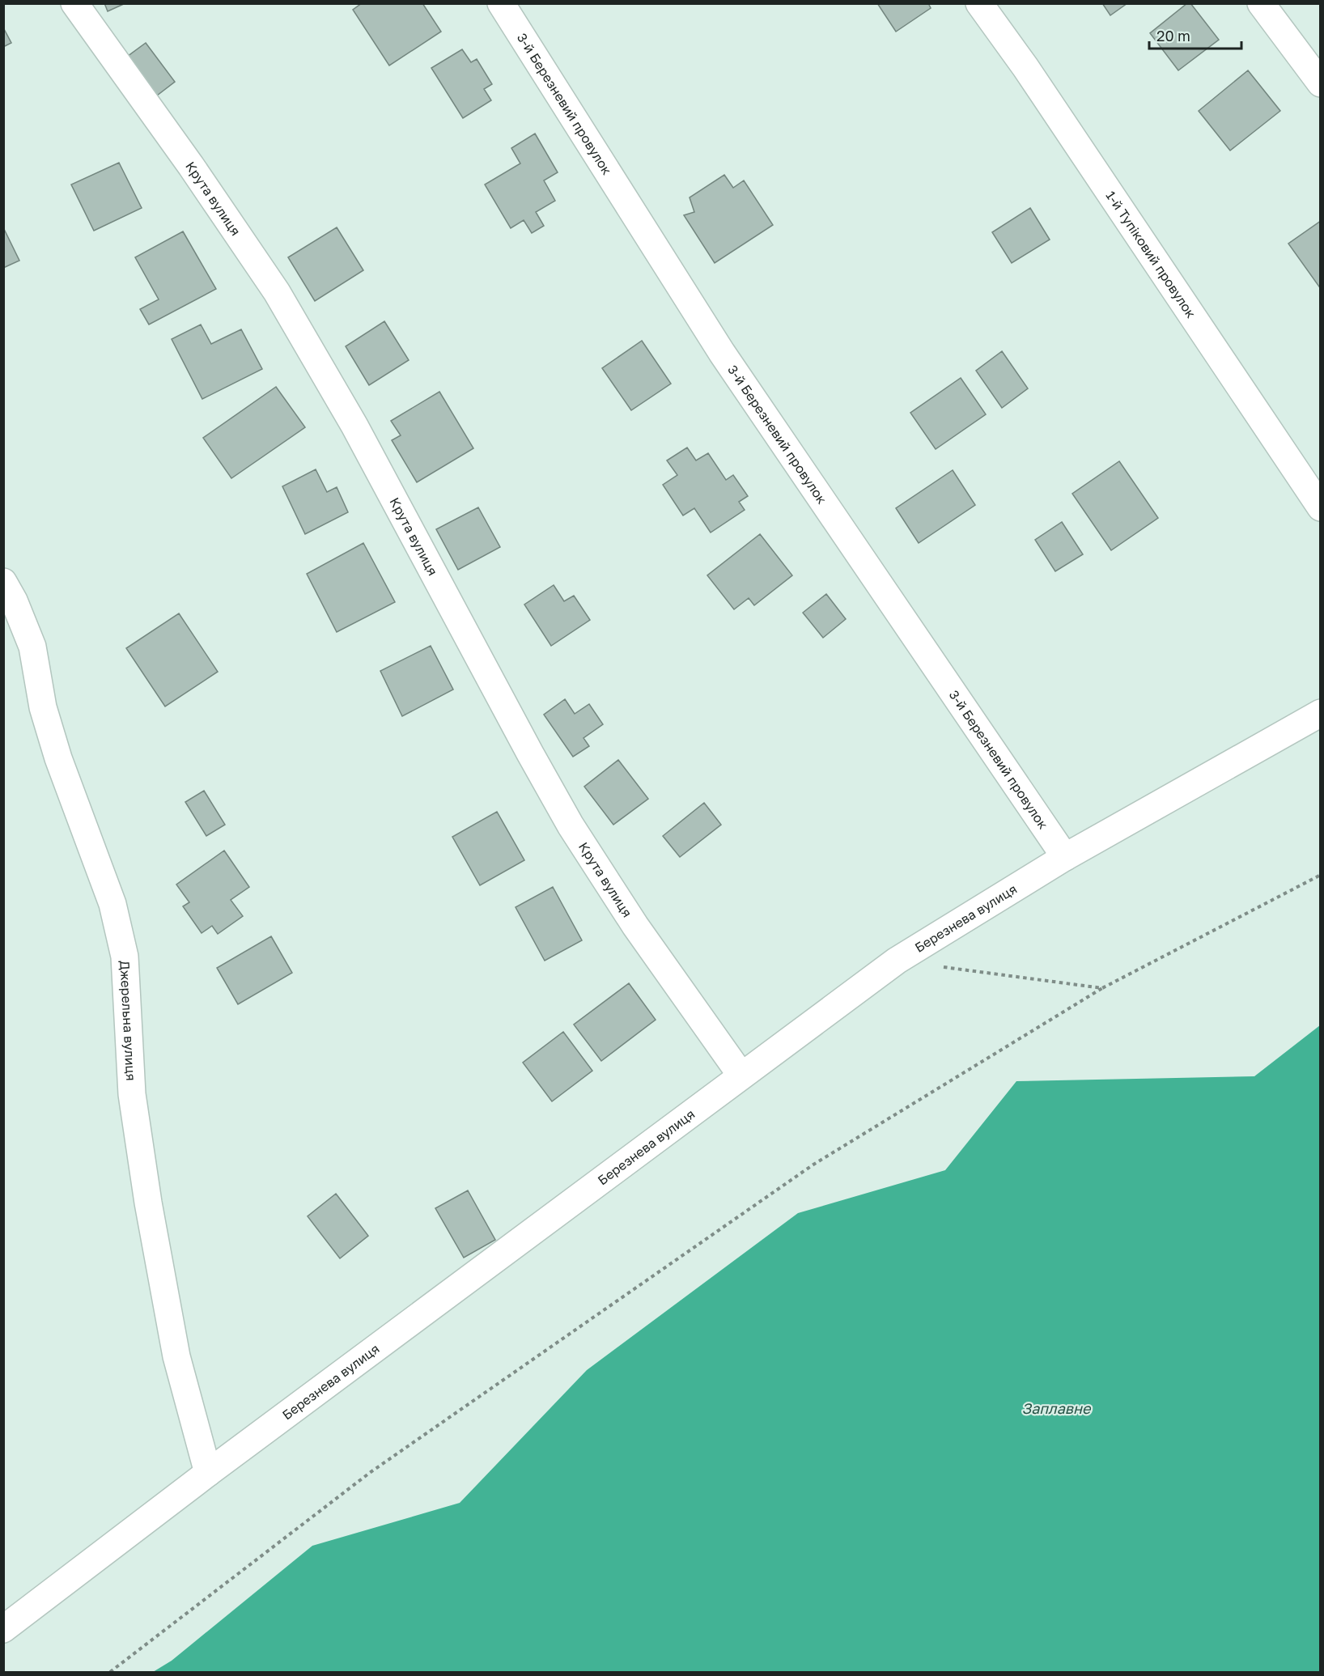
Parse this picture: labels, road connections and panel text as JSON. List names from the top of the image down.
{
  "streets": {
    "street": [
      "3-й Березневий провулок",
      "Крута вулиця",
      "1-й Тупіковий провулок",
      "Березнева вулиця",
      "Джерельна вулиця"
    ]
  },
  "crossings": [
    ["3-й Березневий провулок", "Березнева вулиця"],
    ["Крута вулиця", "Березнева вулиця"],
    ["Березнева вулиця", "Джерельна вулиця"]
  ],
  "water": ["Заплавне"],
  "scale_bar": "20 m"
}
